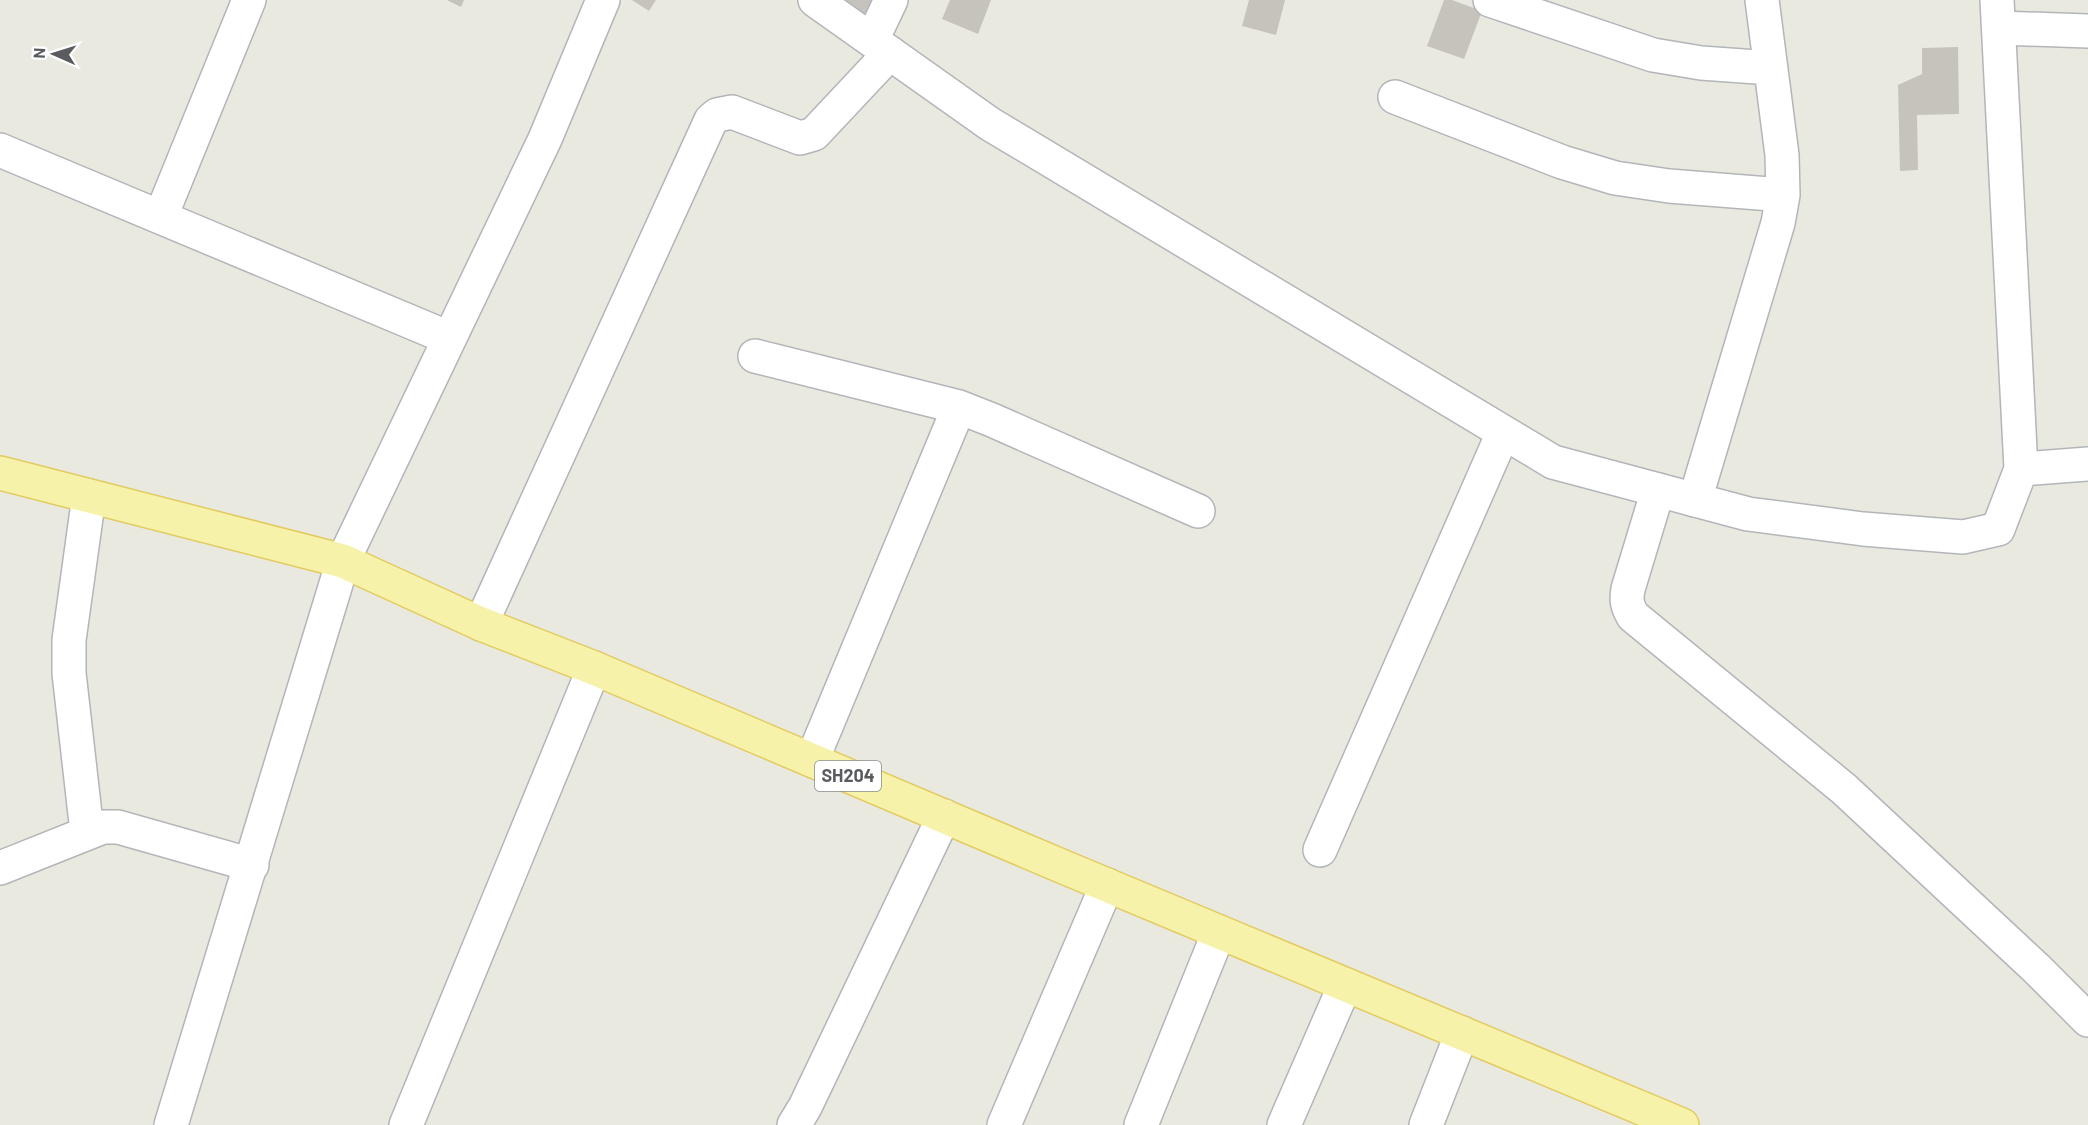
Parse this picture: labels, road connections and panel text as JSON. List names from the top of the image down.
{
  "streets": {
    "main road": ["SH204"]
  },
  "north": "left"
}
